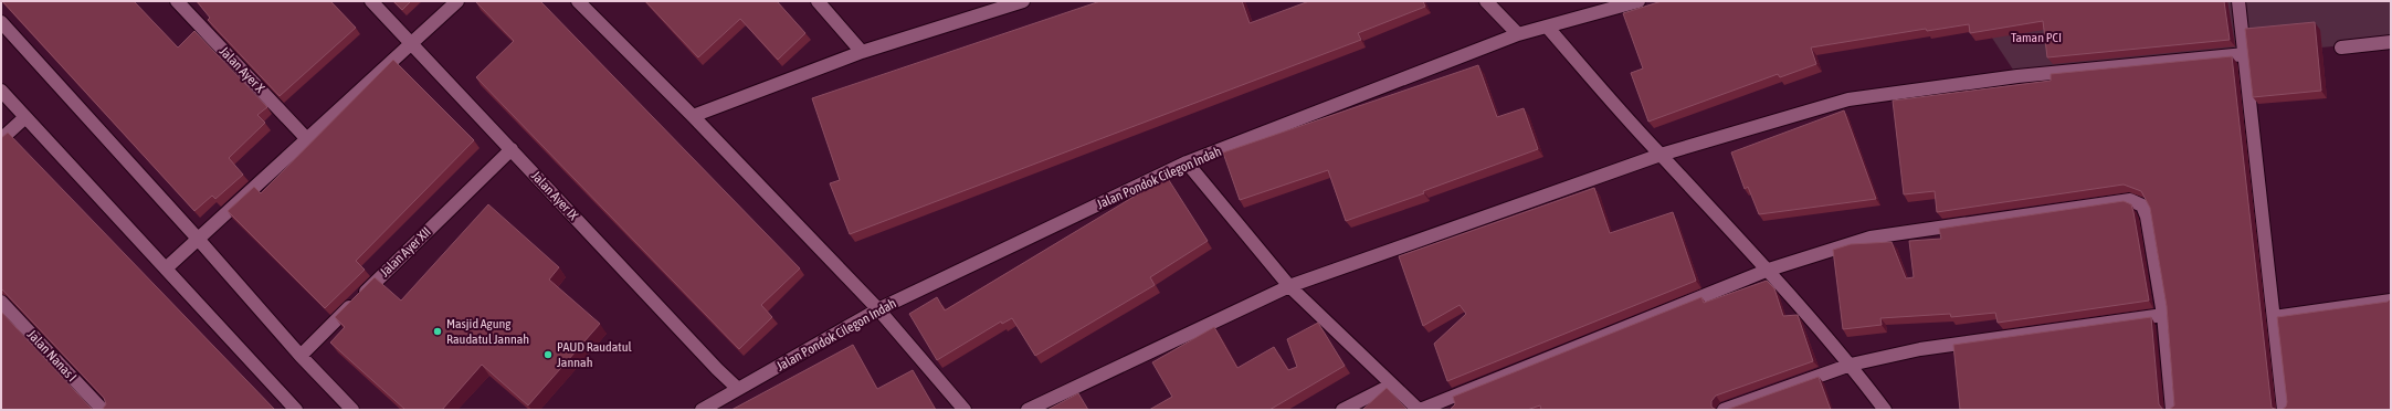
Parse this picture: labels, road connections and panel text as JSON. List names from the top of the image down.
{
  "streets": {
    "street": [
      "Jalan Ayer X",
      "Jalan Pondok Cilegon Indah",
      "Jalan Ayer IX",
      "Jalan Ayer XII",
      "Jalan Nanas I"
    ]
  },
  "crossings": [
    ["Jalan Pondok Cilegon Indah", "Jalan Ayer IX"],
    ["Jalan Ayer IX", "Jalan Ayer XII"]
  ],
  "parks": ["Taman PCI"],
  "places": ["Masjid Agung Raudatul Jannah", "PAUD Raudatul Jannah"]
}
